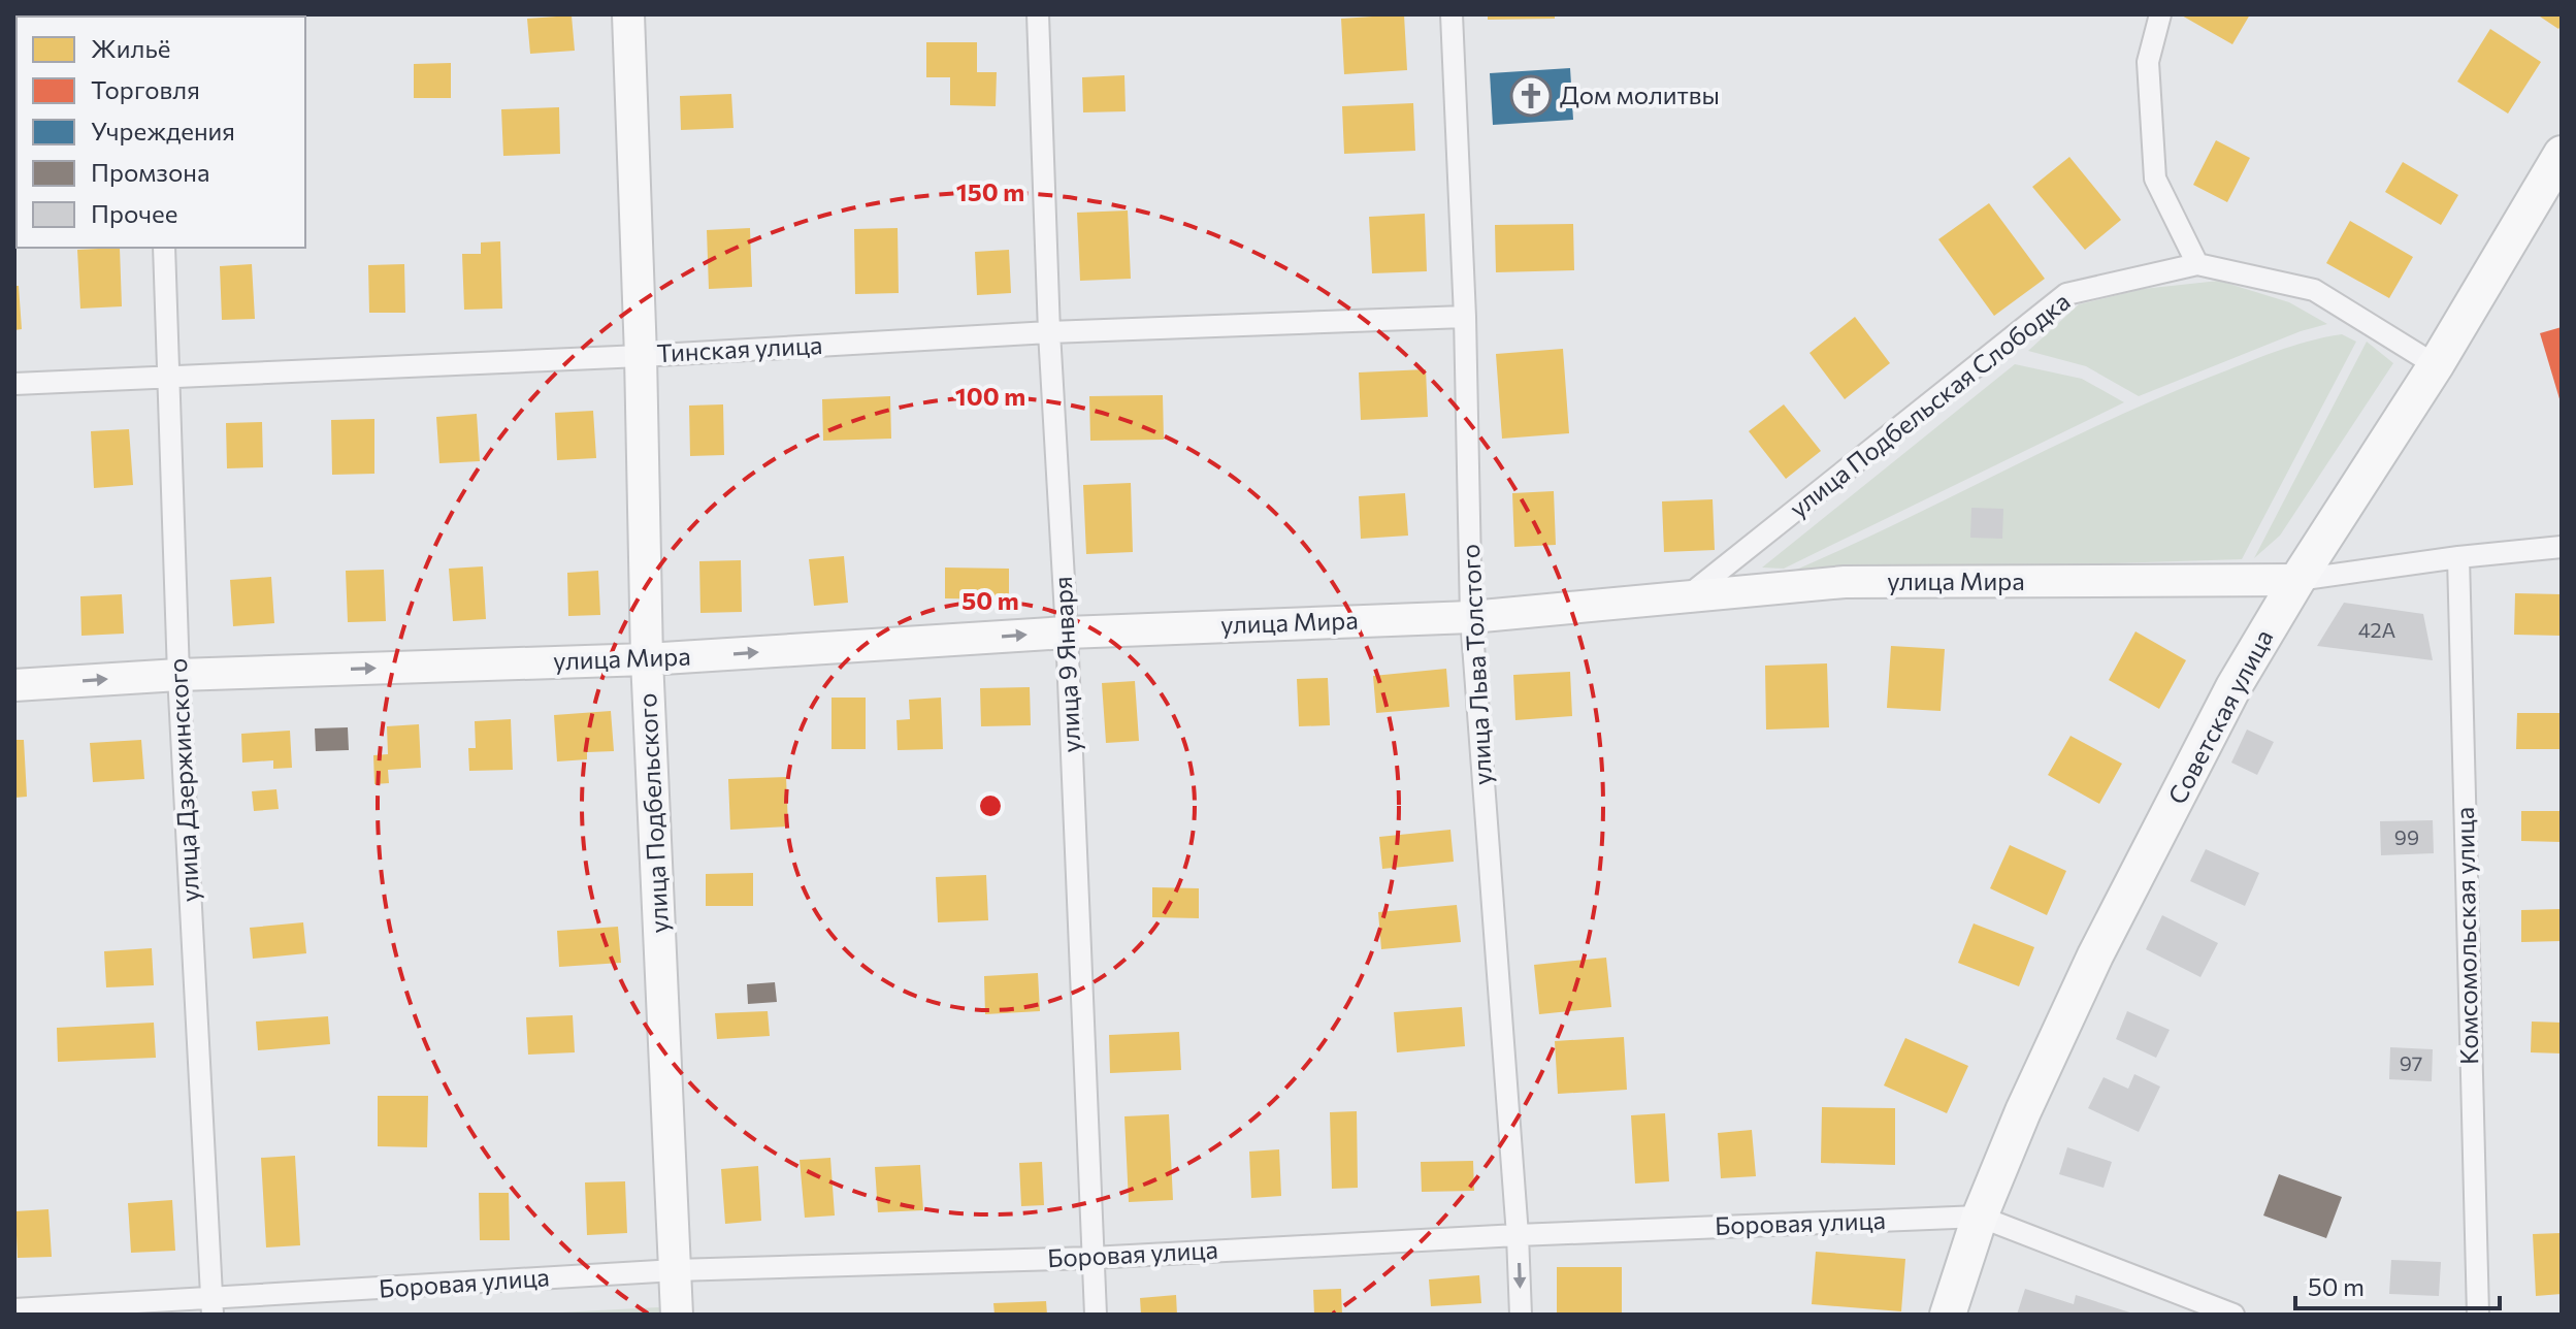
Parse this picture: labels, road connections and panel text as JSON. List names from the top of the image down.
{
  "streets": {
    "main road": ["улица Мира", "Советская улица", "улица Подбельского"],
    "street": [
      "Тинская улица",
      "улица Подбельская Слободка",
      "улица 9 Января",
      "улица Льва Толстого",
      "улица Дзержинского",
      "Комсомольская улица",
      "Боровая улица"
    ]
  },
  "crossings": [
    ["Тинская улица", "улица 9 Января"],
    ["Тинская улица", "улица Льва Толстого"],
    ["Тинская улица", "улица Дзержинского"],
    ["Тинская улица", "улица Подбельского"],
    ["улица Подбельская Слободка", "улица Мира"],
    ["улица Мира", "улица 9 Января"],
    ["улица Мира", "улица Льва Толстого"],
    ["улица Мира", "Советская улица"],
    ["улица Мира", "улица Дзержинского"],
    ["улица Мира", "улица Подбельского"],
    ["улица Мира", "Комсомольская улица"],
    ["улица 9 Января", "Боровая улица"],
    ["улица Льва Толстого", "Боровая улица"],
    ["Советская улица", "Боровая улица"],
    ["улица Дзержинского", "Боровая улица"],
    ["улица Подбельского", "Боровая улица"]
  ],
  "one_way": ["улица Мира"],
  "places": {
    "church": ["Дом молитвы"]
  },
  "house_numbers": ["42А", "99", "97"],
  "legend": [
    "Жильё",
    "Торговля",
    "Учреждения",
    "Промзона",
    "Прочее"
  ],
  "scale_bar": "50 m",
  "rings": ["150 m", "100 m", "50 m"]
}
